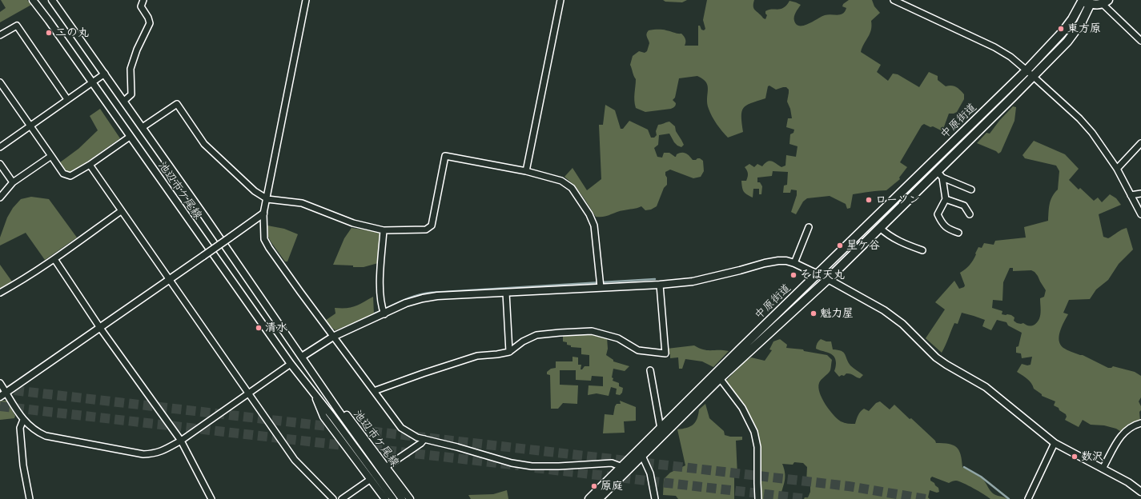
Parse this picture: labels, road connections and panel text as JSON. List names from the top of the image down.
{
  "streets": {
    "main road": ["中原街道"],
    "street": ["池辺市ケ尾線"]
  },
  "places": [
    "東方原",
    "二の丸",
    "ローソン",
    "星ケ谷",
    "そば天丸",
    "魁力屋",
    "清水",
    "数沢",
    "原庭"
  ]
}
